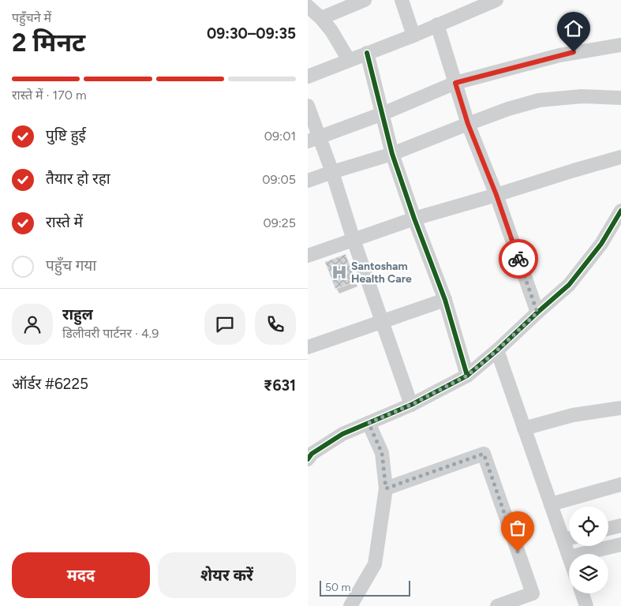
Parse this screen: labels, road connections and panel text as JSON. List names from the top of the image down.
{
  "places": {
    "hospital": ["Santosham Health Care"]
  },
  "scale_bar": "50 m",
  "page": {
    "heading": ["2 मिनट", "पहुँचने में", "09:30–09:35"],
    "panel": [
      "राहुल",
      "डिलीवरी पार्टनर · 4.9",
      "ऑर्डर #6225",
      "₹631"
    ],
    "bar": "रास्ते में · 170 m",
    "list": [
      ["पुष्टि हुई", "09:01"],
      ["तैयार हो रहा", "09:05"],
      ["रास्ते में", "09:25"],
      "पहुँच गया"
    ],
    "buttons": ["मदद", "शेयर करें"],
    "scale": "50 m"
  }
}
